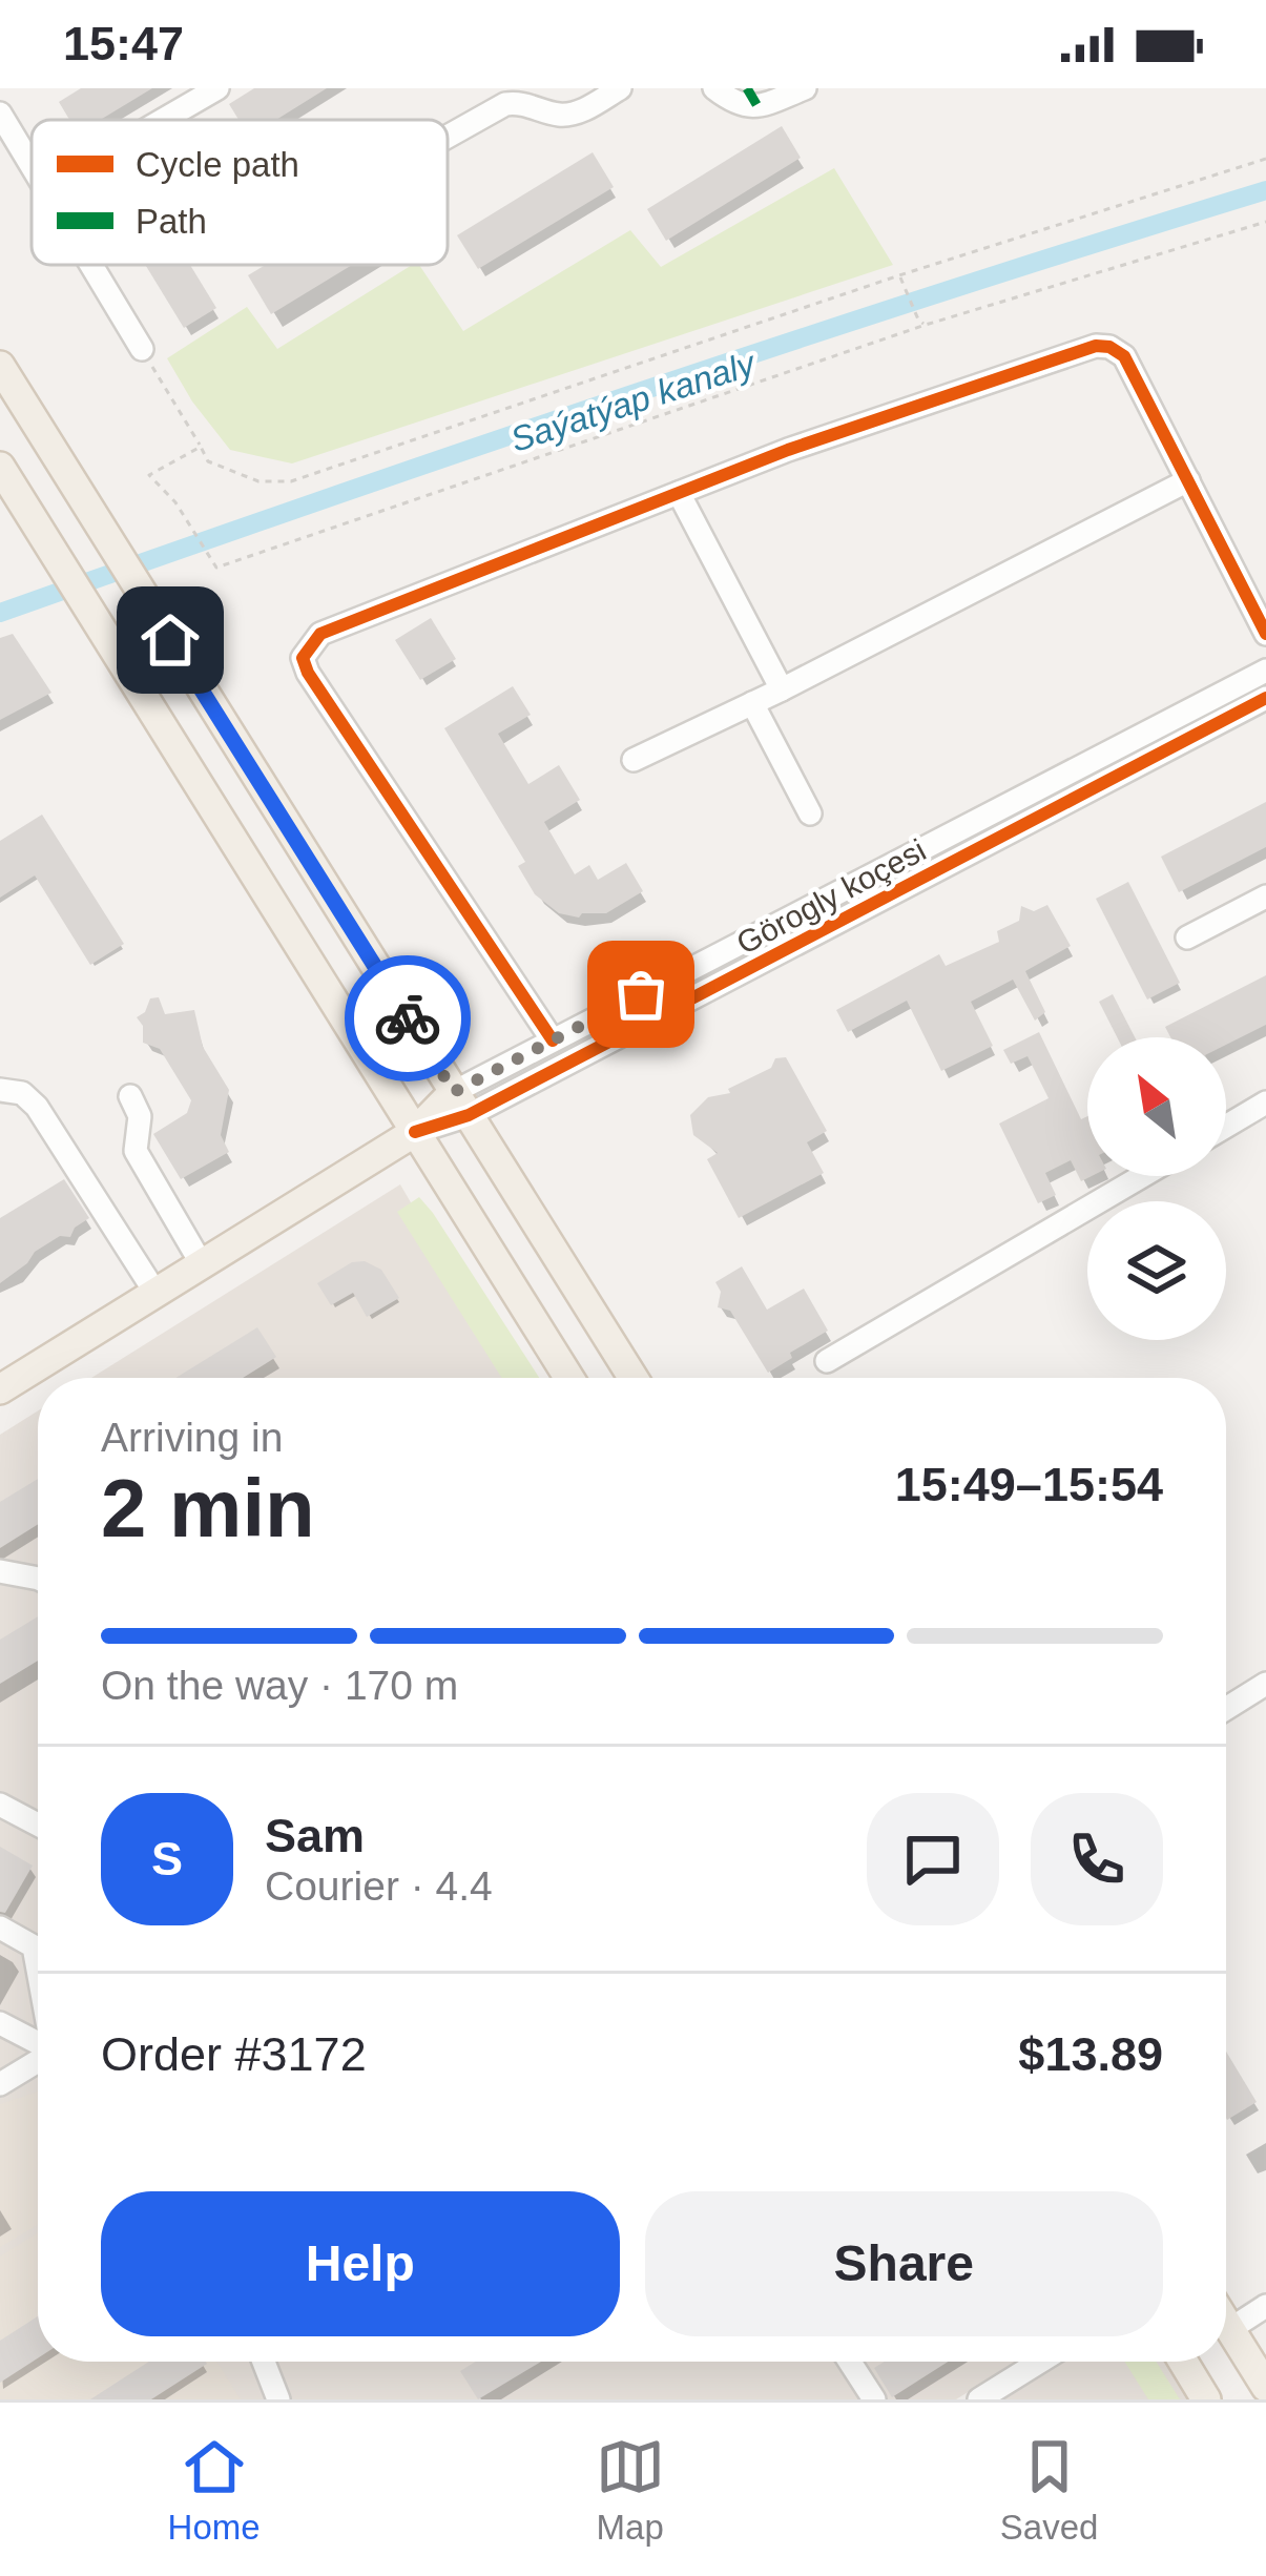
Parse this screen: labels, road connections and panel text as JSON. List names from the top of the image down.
{
  "streets": {
    "main road": ["Görogly koçesi"]
  },
  "water": ["Saýatýap kanaly"],
  "legend": ["Cycle path", "Path"],
  "north": "top left",
  "page": {
    "status": "15:47",
    "heading": ["2 min", "Arriving in", "15:49–15:54"],
    "panel": [
      "Sam",
      "Courier · 4.4",
      "Order #3172",
      "$13.89"
    ],
    "bar": "On the way · 170 m",
    "round": "S",
    "buttons": ["Help", "Share"],
    "tabs": ["Home", "Map", "Saved"]
  }
}
